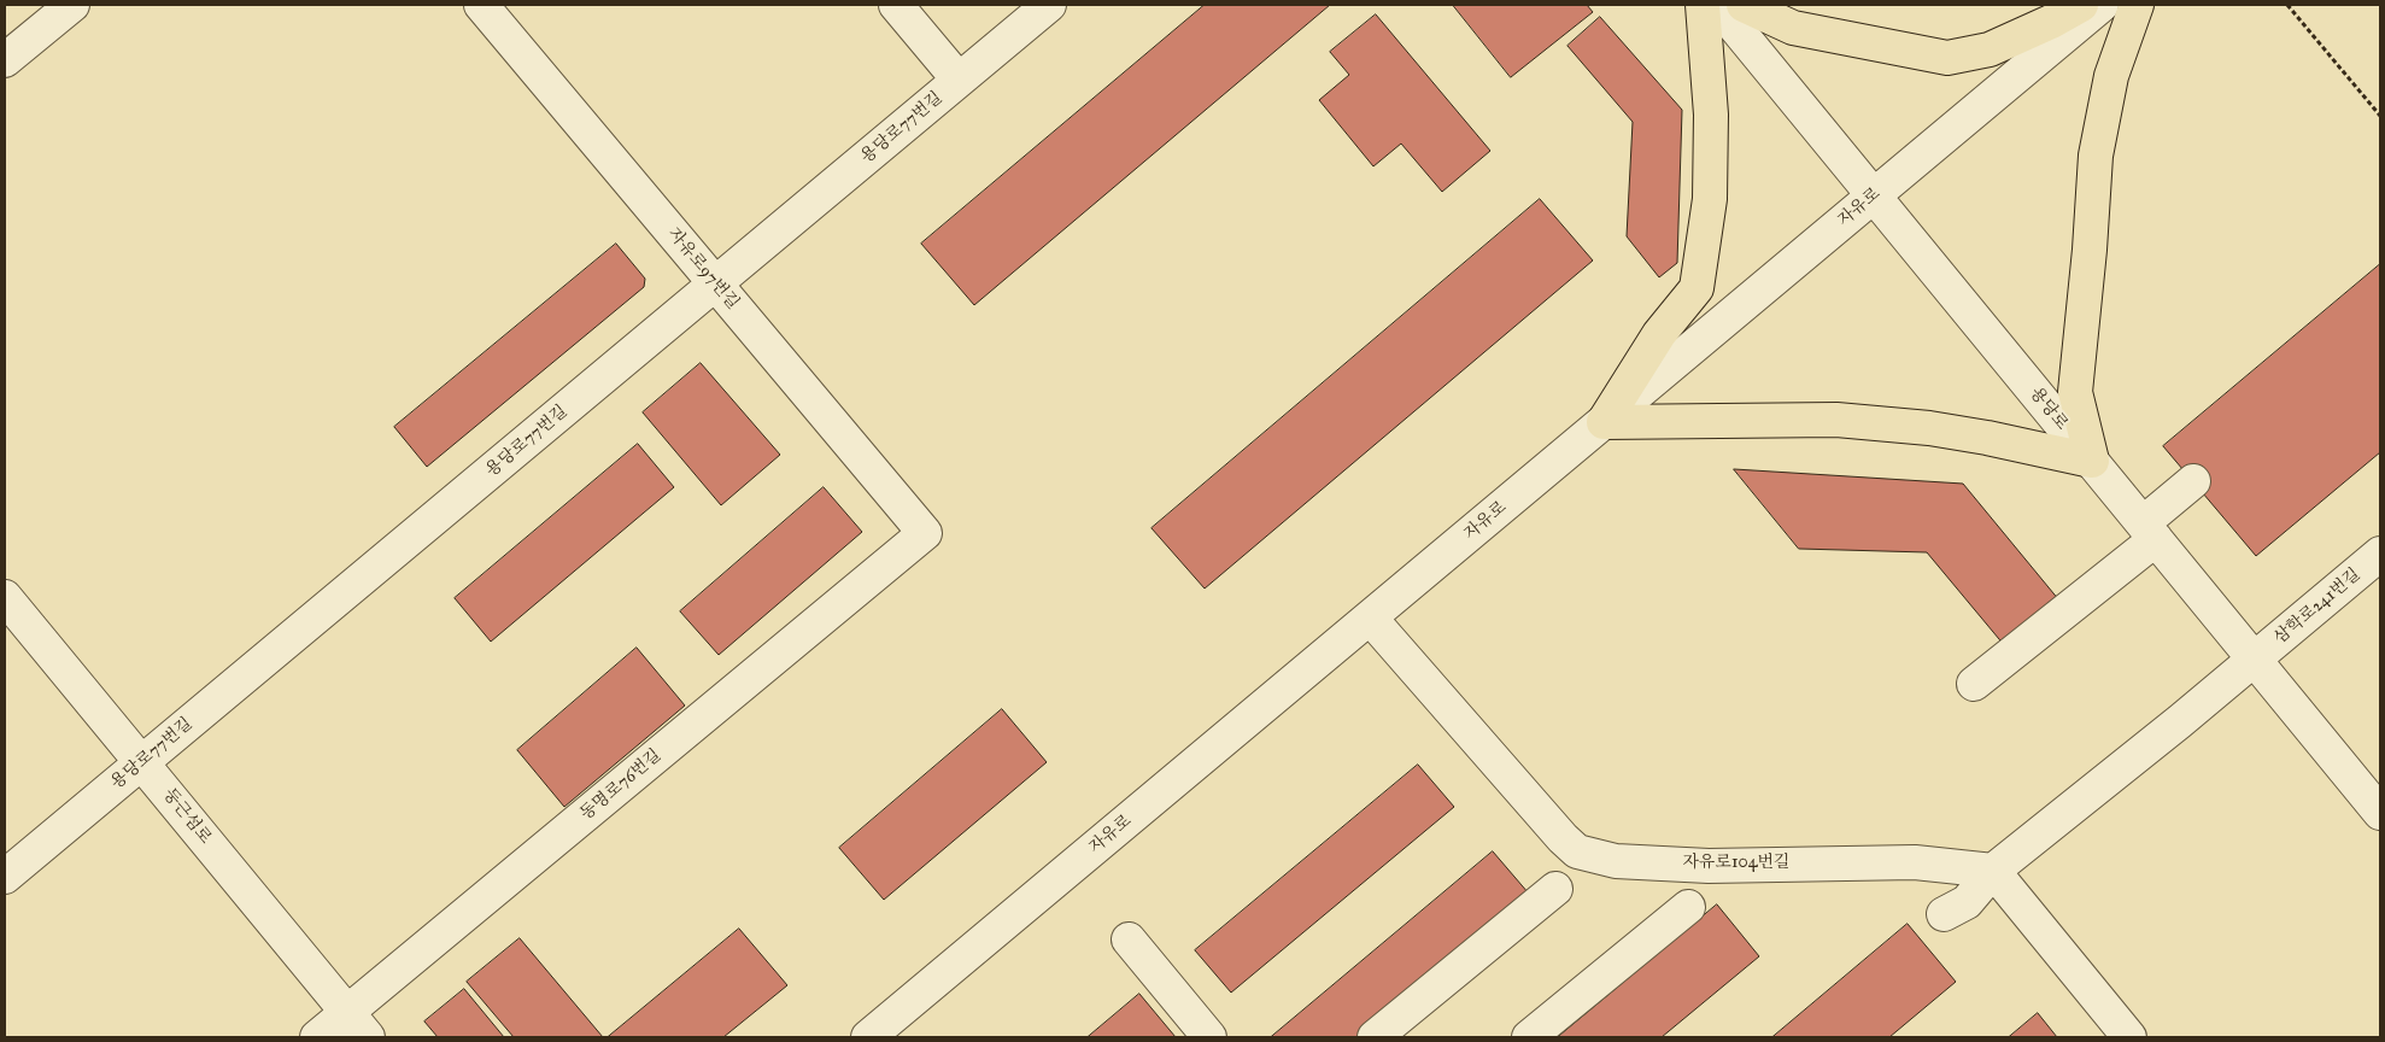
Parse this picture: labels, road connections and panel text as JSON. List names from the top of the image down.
{
  "streets": {
    "street": [
      "용당로77번길",
      "자유로",
      "자유로97번길",
      "용당로",
      "삼학로241번길",
      "동명로76번길",
      "둥근섬로",
      "자유로104번길"
    ]
  },
  "crossings": [
    ["용당로77번길", "자유로97번길"],
    ["용당로77번길", "둥근섬로"],
    ["자유로", "용당로"],
    ["자유로", "자유로104번길"],
    ["자유로97번길", "동명로76번길"],
    ["용당로", "삼학로241번길"],
    ["삼학로241번길", "자유로104번길"],
    ["동명로76번길", "둥근섬로"]
  ]
}
